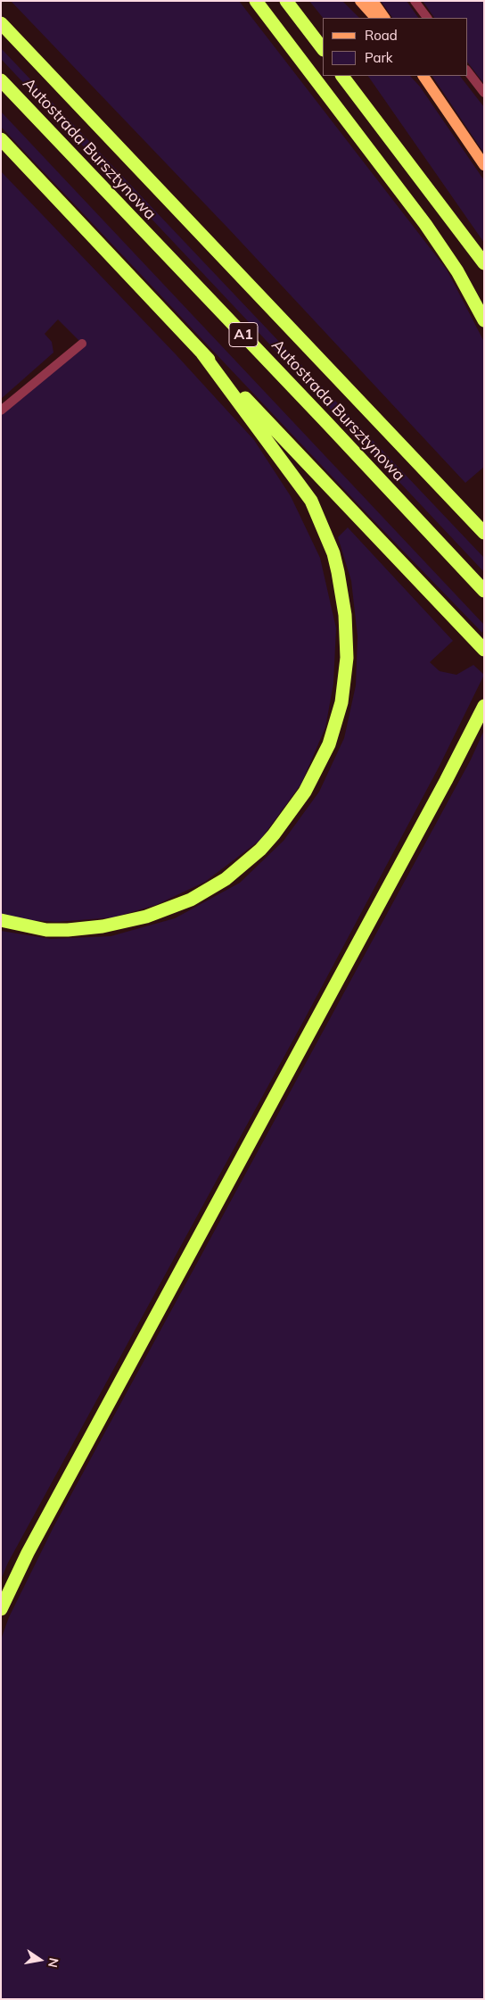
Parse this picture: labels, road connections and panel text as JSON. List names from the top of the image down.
{
  "streets": {
    "highway": ["Autostrada Bursztynowa", "A1"]
  },
  "legend": ["Road", "Park"],
  "north": "right"
}
